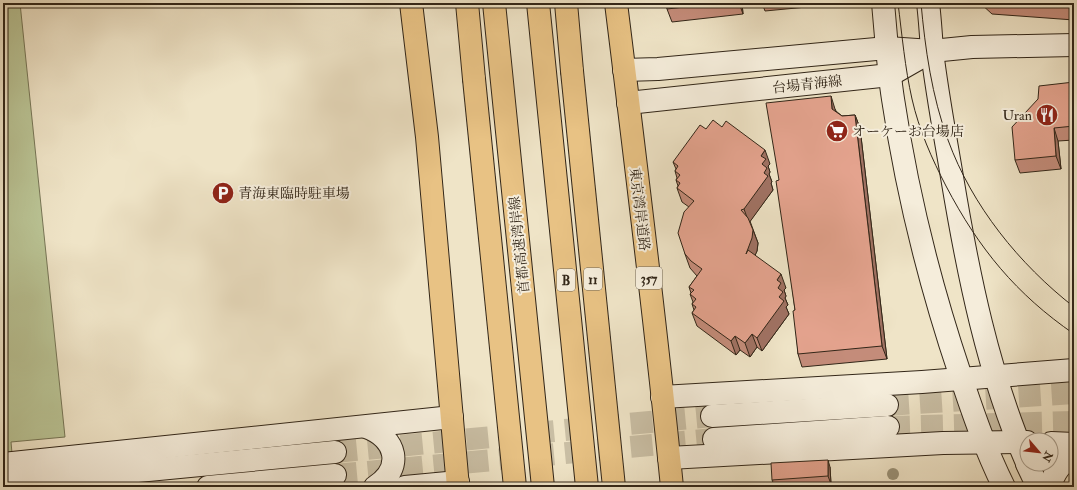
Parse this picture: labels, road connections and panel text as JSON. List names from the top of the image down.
{
  "streets": {
    "highway": [
      "東京湾岸道路",
      "首都高速湾岸線",
      "357",
      "11",
      "B"
    ],
    "street": ["台場青海線"]
  },
  "crossings": [
    ["台場青海線", "東京湾岸道路"]
  ],
  "places": {
    "restaurant": ["Uran"],
    "supermarket": ["オーケーお台場店"],
    "parking": ["青海東臨時駐車場"]
  },
  "north": "bottom right"
}
